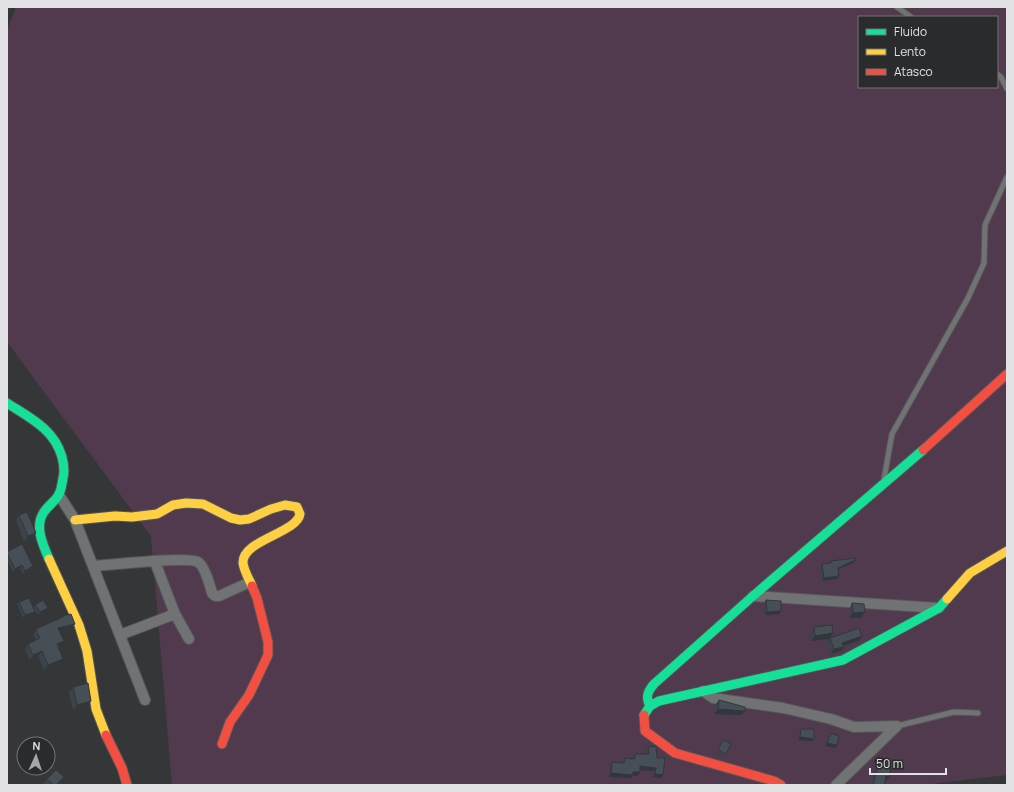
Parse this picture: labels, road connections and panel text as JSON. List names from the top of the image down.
{
  "legend": ["Fluido", "Lento", "Atasco"],
  "scale_bar": "50 m",
  "north": "top"
}
